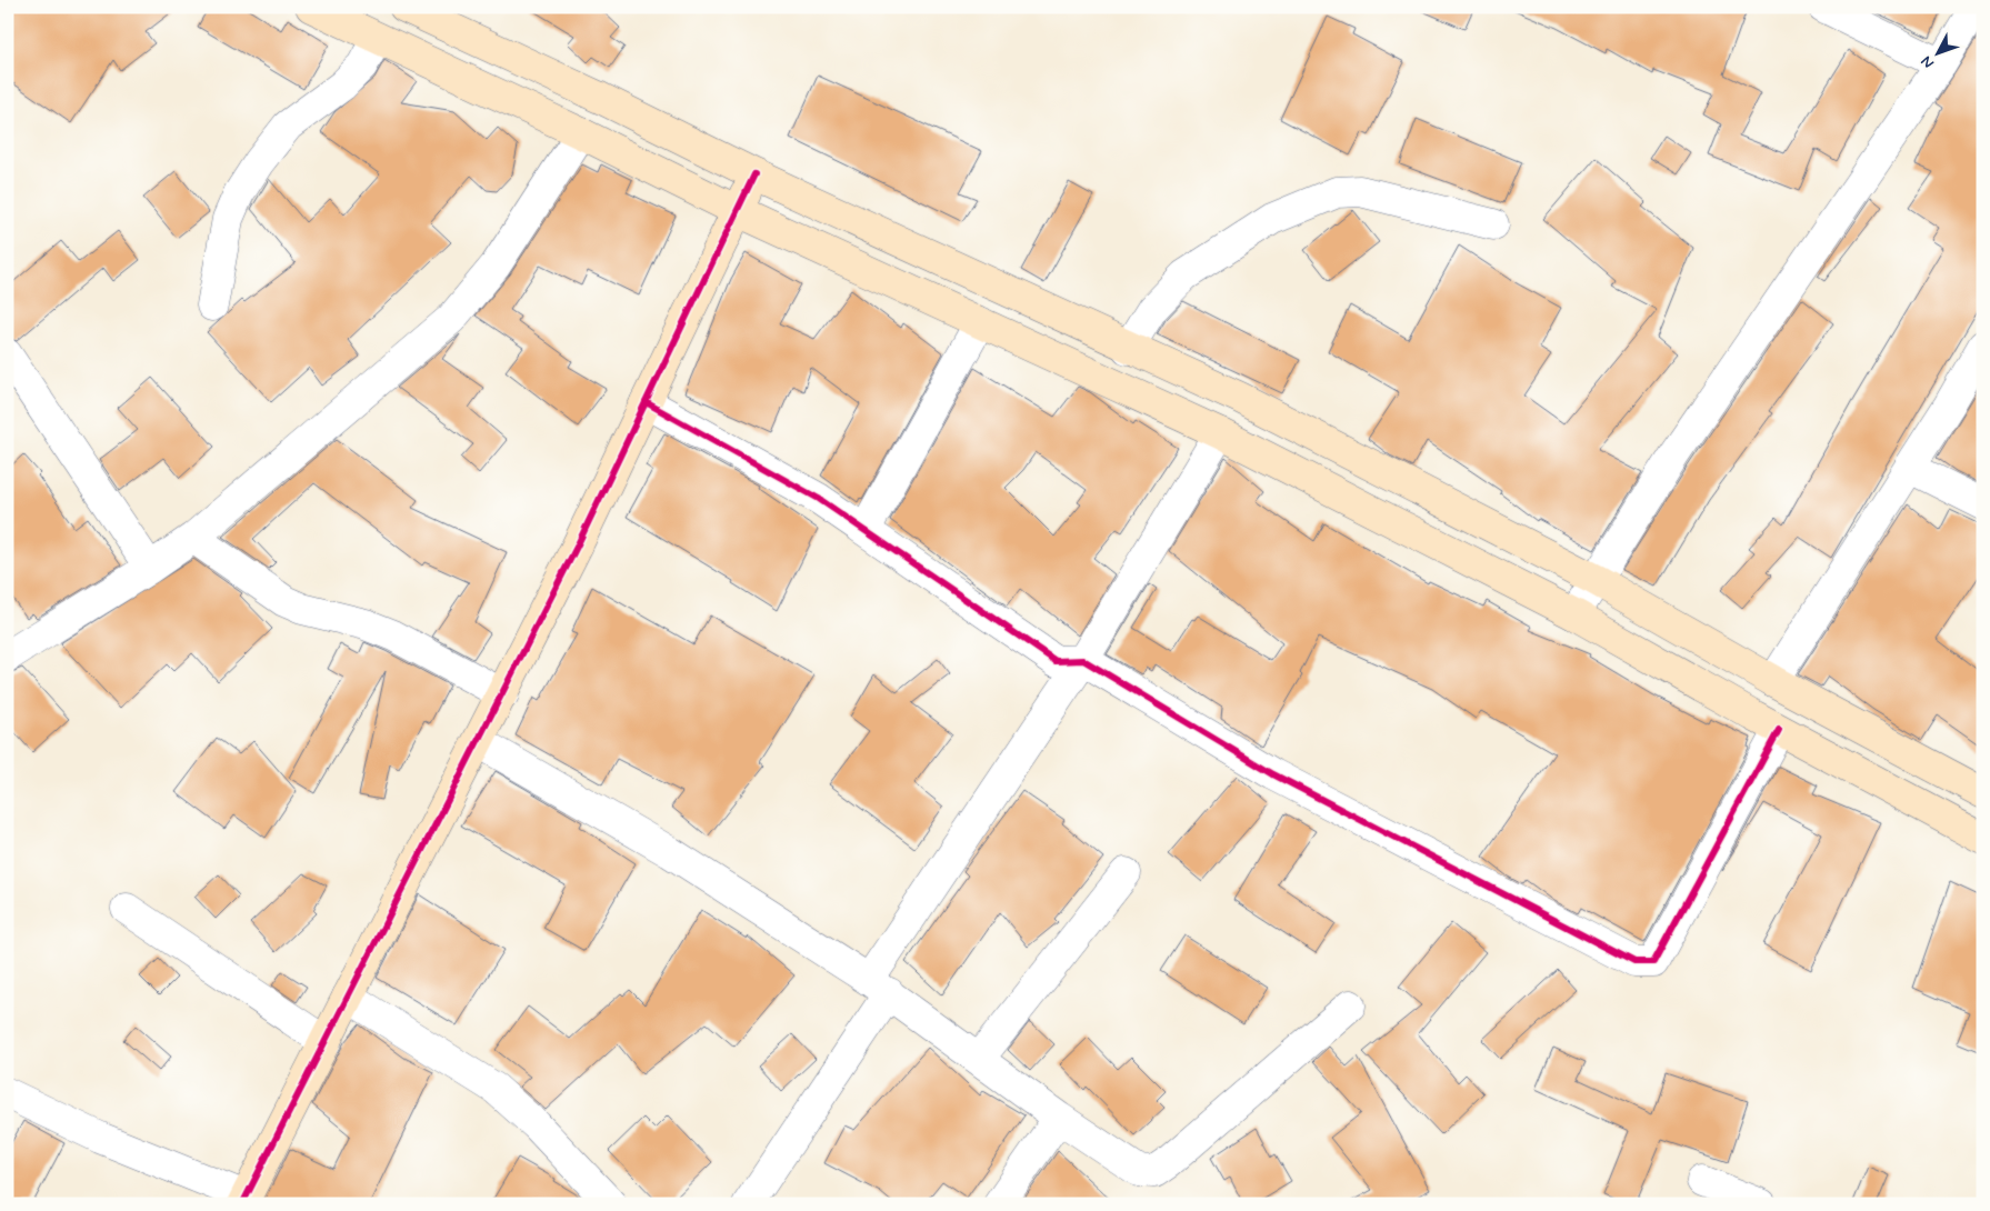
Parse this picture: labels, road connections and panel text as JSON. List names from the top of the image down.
{
  "north": "bottom left"
}
